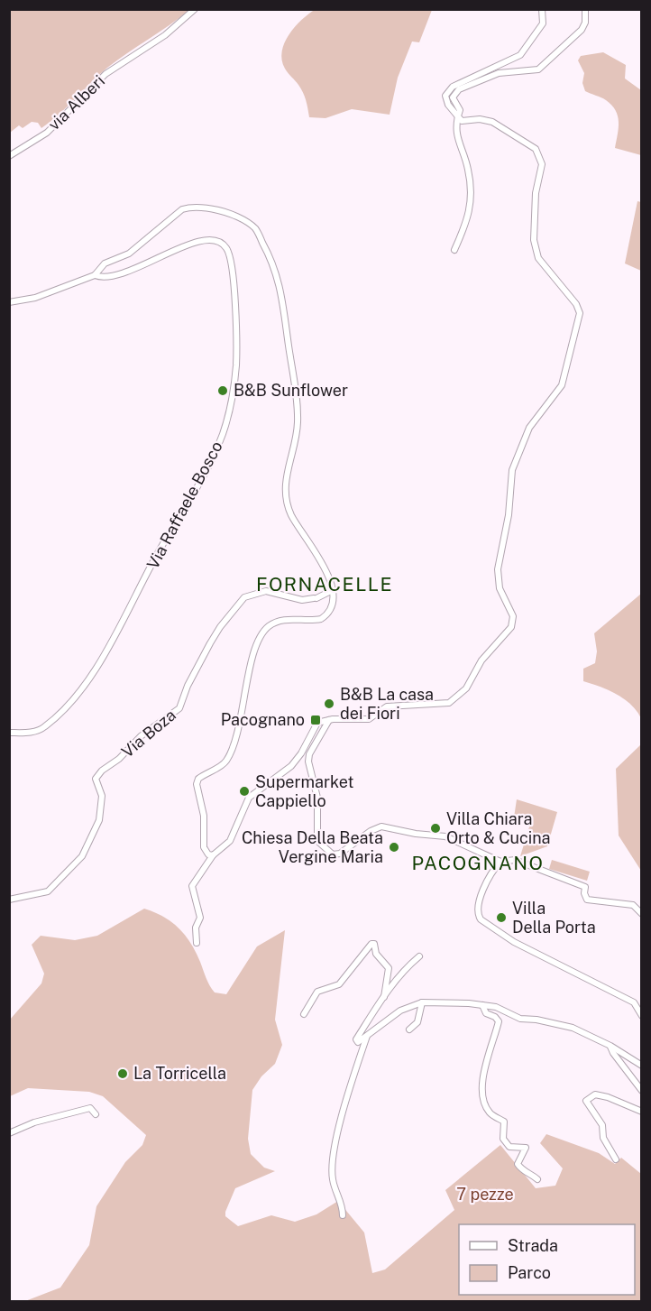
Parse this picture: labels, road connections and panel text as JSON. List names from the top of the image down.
{
  "streets": {
    "street": ["via Alberi", "Via Raffaele Bosco", "Via Boza"]
  },
  "districts": ["FORNACELLE", "PACOGNANO"],
  "parks": ["7 pezze"],
  "places": {
    "other": [
      "B&B Sunflower",
      "B&B La casa dei Fiori",
      "Supermarket Cappiello",
      "Villa Chiara Orto & Cucina",
      "Chiesa Della Beata Vergine Maria",
      "Villa Della Porta",
      "La Torricella"
    ],
    "transit": ["Pacognano"]
  },
  "legend": ["Strada", "Parco"]
}
